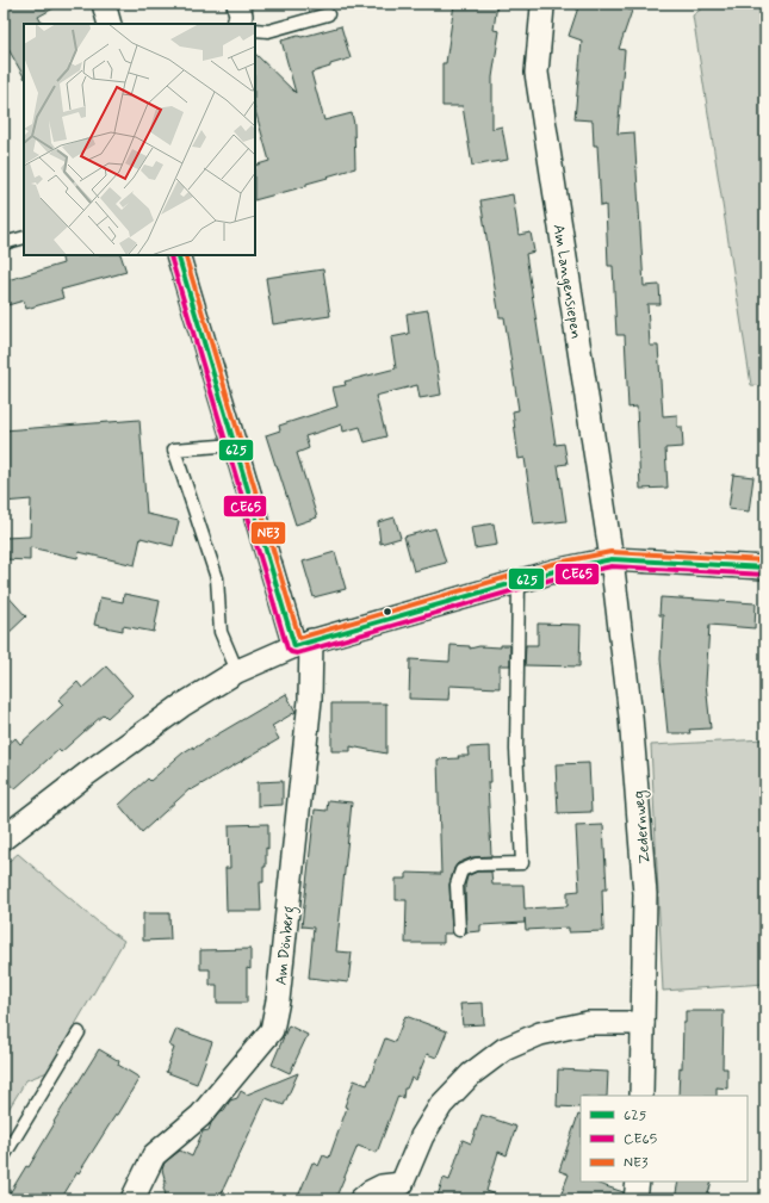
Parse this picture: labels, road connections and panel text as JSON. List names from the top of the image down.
{
  "streets": {
    "street": ["Am Langensiepen", "Zedernweg", "Am Dönberg"]
  },
  "crossings": [
    ["Am Langensiepen", "Zedernweg"]
  ],
  "lines": ["transit line 625", "transit line NE3", "transit line CE65"],
  "legend": ["625", "CE65", "NE3"]
}
